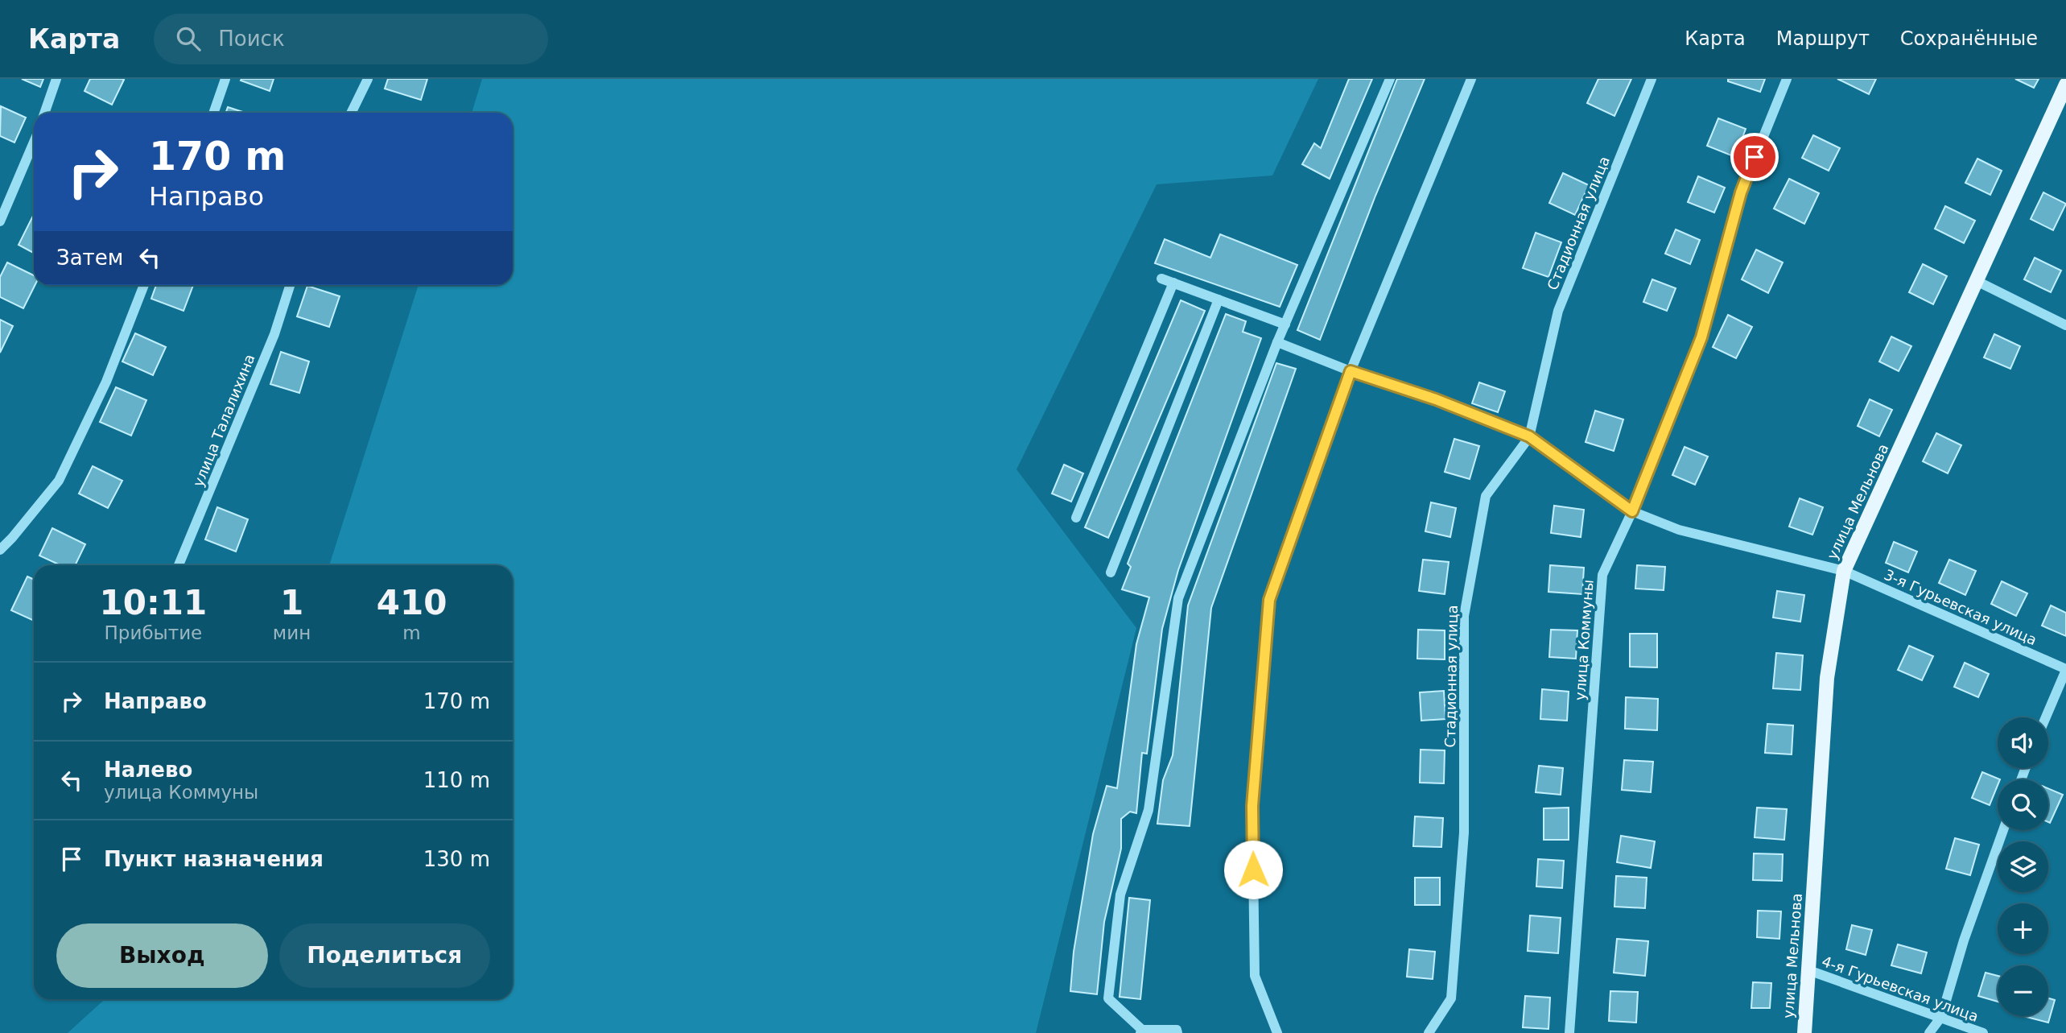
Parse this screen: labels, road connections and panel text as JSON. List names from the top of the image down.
{
  "streets": {
    "main road": ["улица Мельнова"],
    "street": [
      "Стадионная улица",
      "улица Талалихина",
      "3-я Гурьевская улица",
      "улица Коммуны",
      "4-я Гурьевская улица"
    ]
  },
  "crossings": [
    ["Стадионная улица", "3-я Гурьевская улица"],
    ["улица Мельнова", "3-я Гурьевская улица"],
    ["улица Мельнова", "4-я Гурьевская улица"],
    ["3-я Гурьевская улица", "улица Коммуны"]
  ],
  "page": {
    "header": "Карта",
    "search": "Поиск",
    "nav": ["Карта", "Маршрут", "Сохранённые"],
    "turn": ["170 m", "Направо"],
    "then": "Затем",
    "eta": [
      "10:11",
      "Прибытие",
      "1",
      "мин",
      "410",
      "m"
    ],
    "list": [
      {
        "name": "Направо",
        "value": "170 m"
      },
      {
        "name": "Налево",
        "note": "улица Коммуны",
        "value": "110 m"
      },
      {
        "name": "Пункт назначения",
        "value": "130 m"
      }
    ],
    "map_buttons": ["+", "−"],
    "buttons": ["Выход", "Поделиться"]
  }
}
